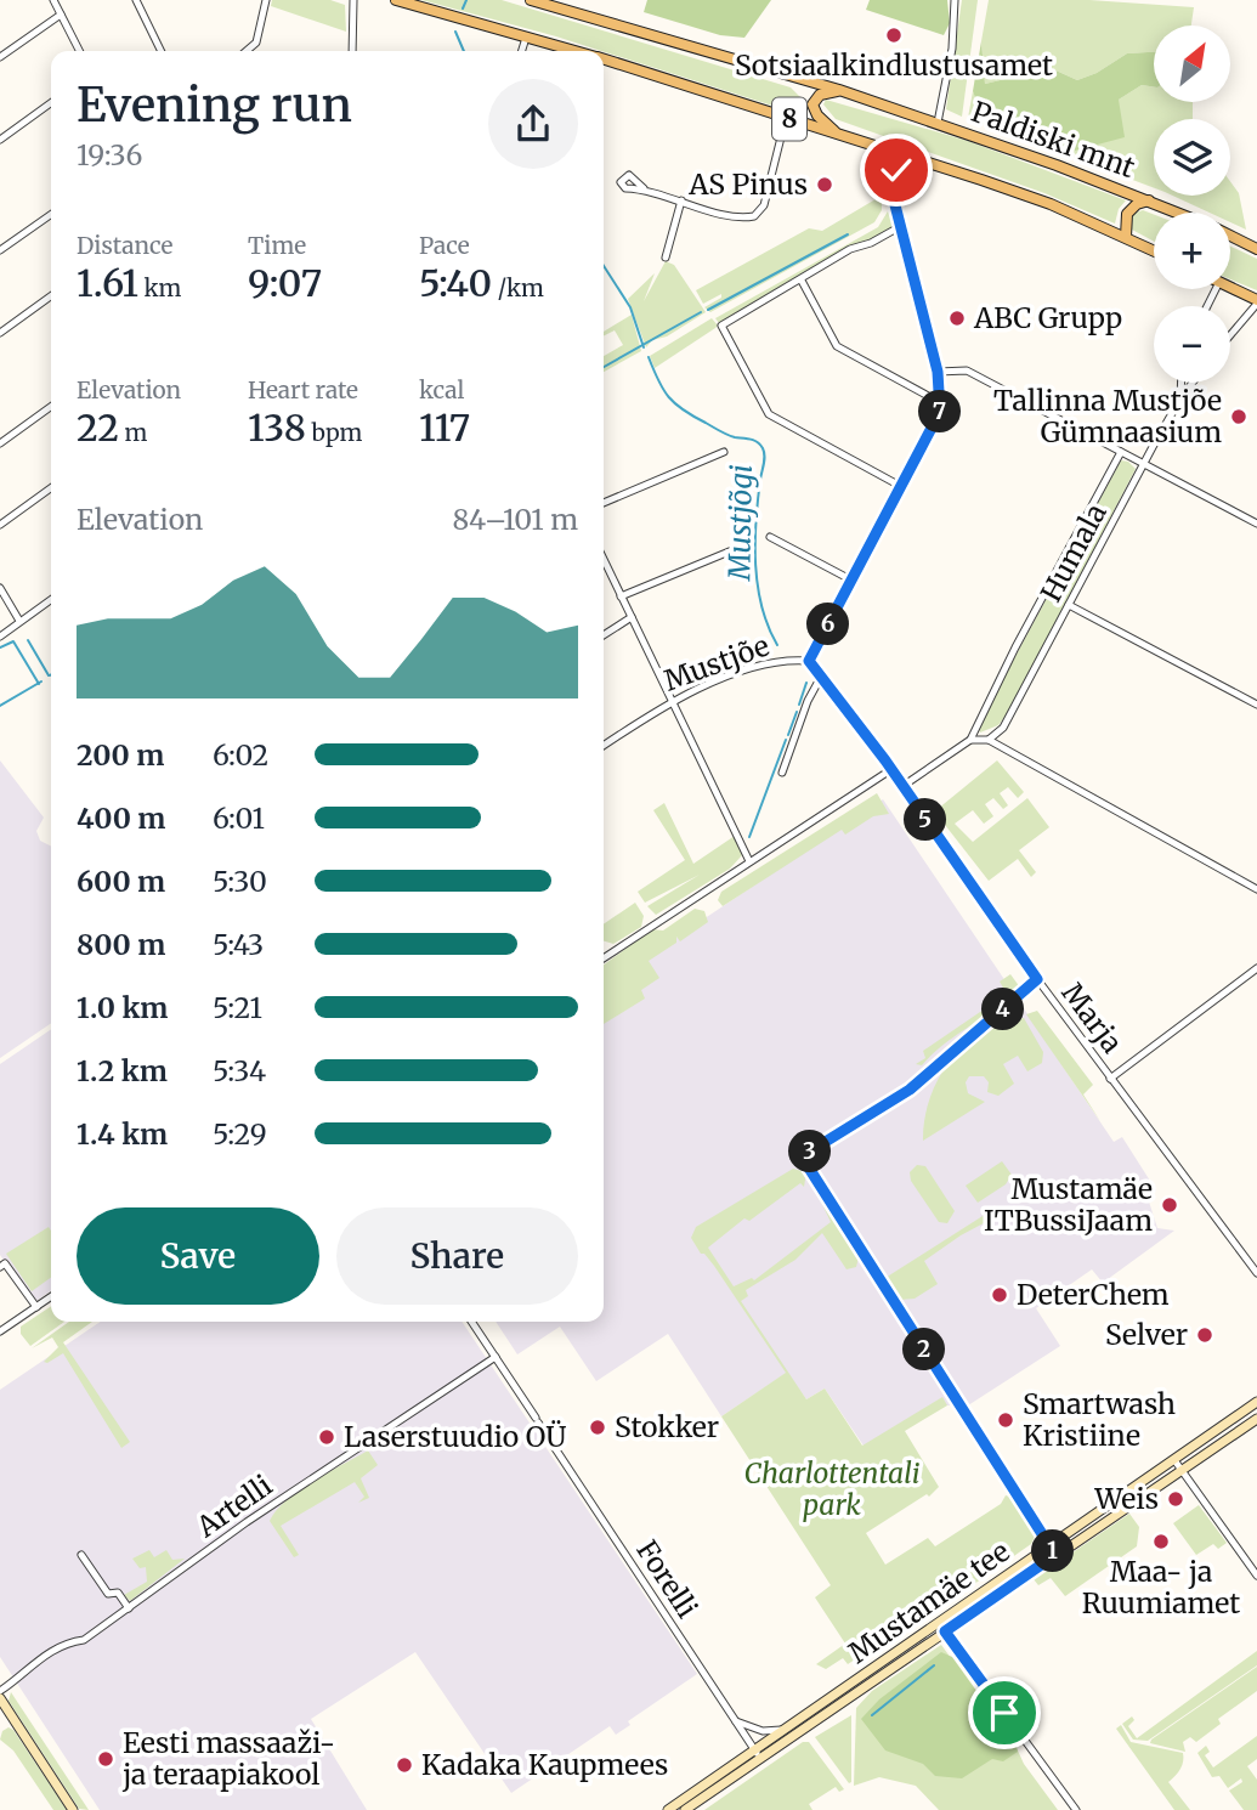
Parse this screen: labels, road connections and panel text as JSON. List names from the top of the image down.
{
  "streets": {
    "main road": ["8", "Paldiski mnt", "Mustamäe tee"],
    "street": [
      "Humala",
      "Mustjõe",
      "Marja",
      "Artelli",
      "Forelli"
    ]
  },
  "crossings": [
    ["8", "Mustjõe"],
    ["Mustjõe", "Marja"],
    ["Artelli", "Forelli"],
    ["Forelli", "Mustamäe tee"]
  ],
  "water": ["Mustjõgi"],
  "parks": ["Charlottentali park"],
  "places": [
    "Sotsiaalkindlustusamet",
    "AS Pinus",
    "ABC Grupp",
    "Tallinna Mustjõe Gümnaasium",
    "Mustamäe ITBussiJaam",
    "DeterChem",
    "Selver",
    "Smartwash Kristiine",
    "Stokker",
    "Laserstuudio OÜ",
    "Weis",
    "Maa- ja Ruumiamet",
    "Eesti massaaži- ja teraapiakool",
    "Kadaka Kaupmees"
  ],
  "north": "top right",
  "page": {
    "map_buttons": ["+", "−"],
    "heading": ["Evening run", "19:36"],
    "stats": [
      ["Distance", "1.61 km"],
      ["Time", "9:07"],
      ["Pace", "5:40 /km"],
      ["Elevation", "22 m"],
      ["Heart rate", "138 bpm"],
      ["kcal", "117"]
    ],
    "pins": [
      "7",
      "6",
      "5",
      "4",
      "3",
      "2",
      "1"
    ],
    "chart": ["Elevation", "84–101 m"],
    "list": [
      {
        "name": "200 m",
        "note": "6:02"
      },
      {
        "name": "400 m",
        "note": "6:01"
      },
      {
        "name": "600 m",
        "note": "5:30"
      },
      {
        "name": "800 m",
        "note": "5:43"
      },
      {
        "name": "1.0 km",
        "note": "5:21"
      },
      {
        "name": "1.2 km",
        "note": "5:34"
      },
      {
        "name": "1.4 km",
        "note": "5:29"
      }
    ],
    "buttons": ["Save", "Share"]
  }
}
